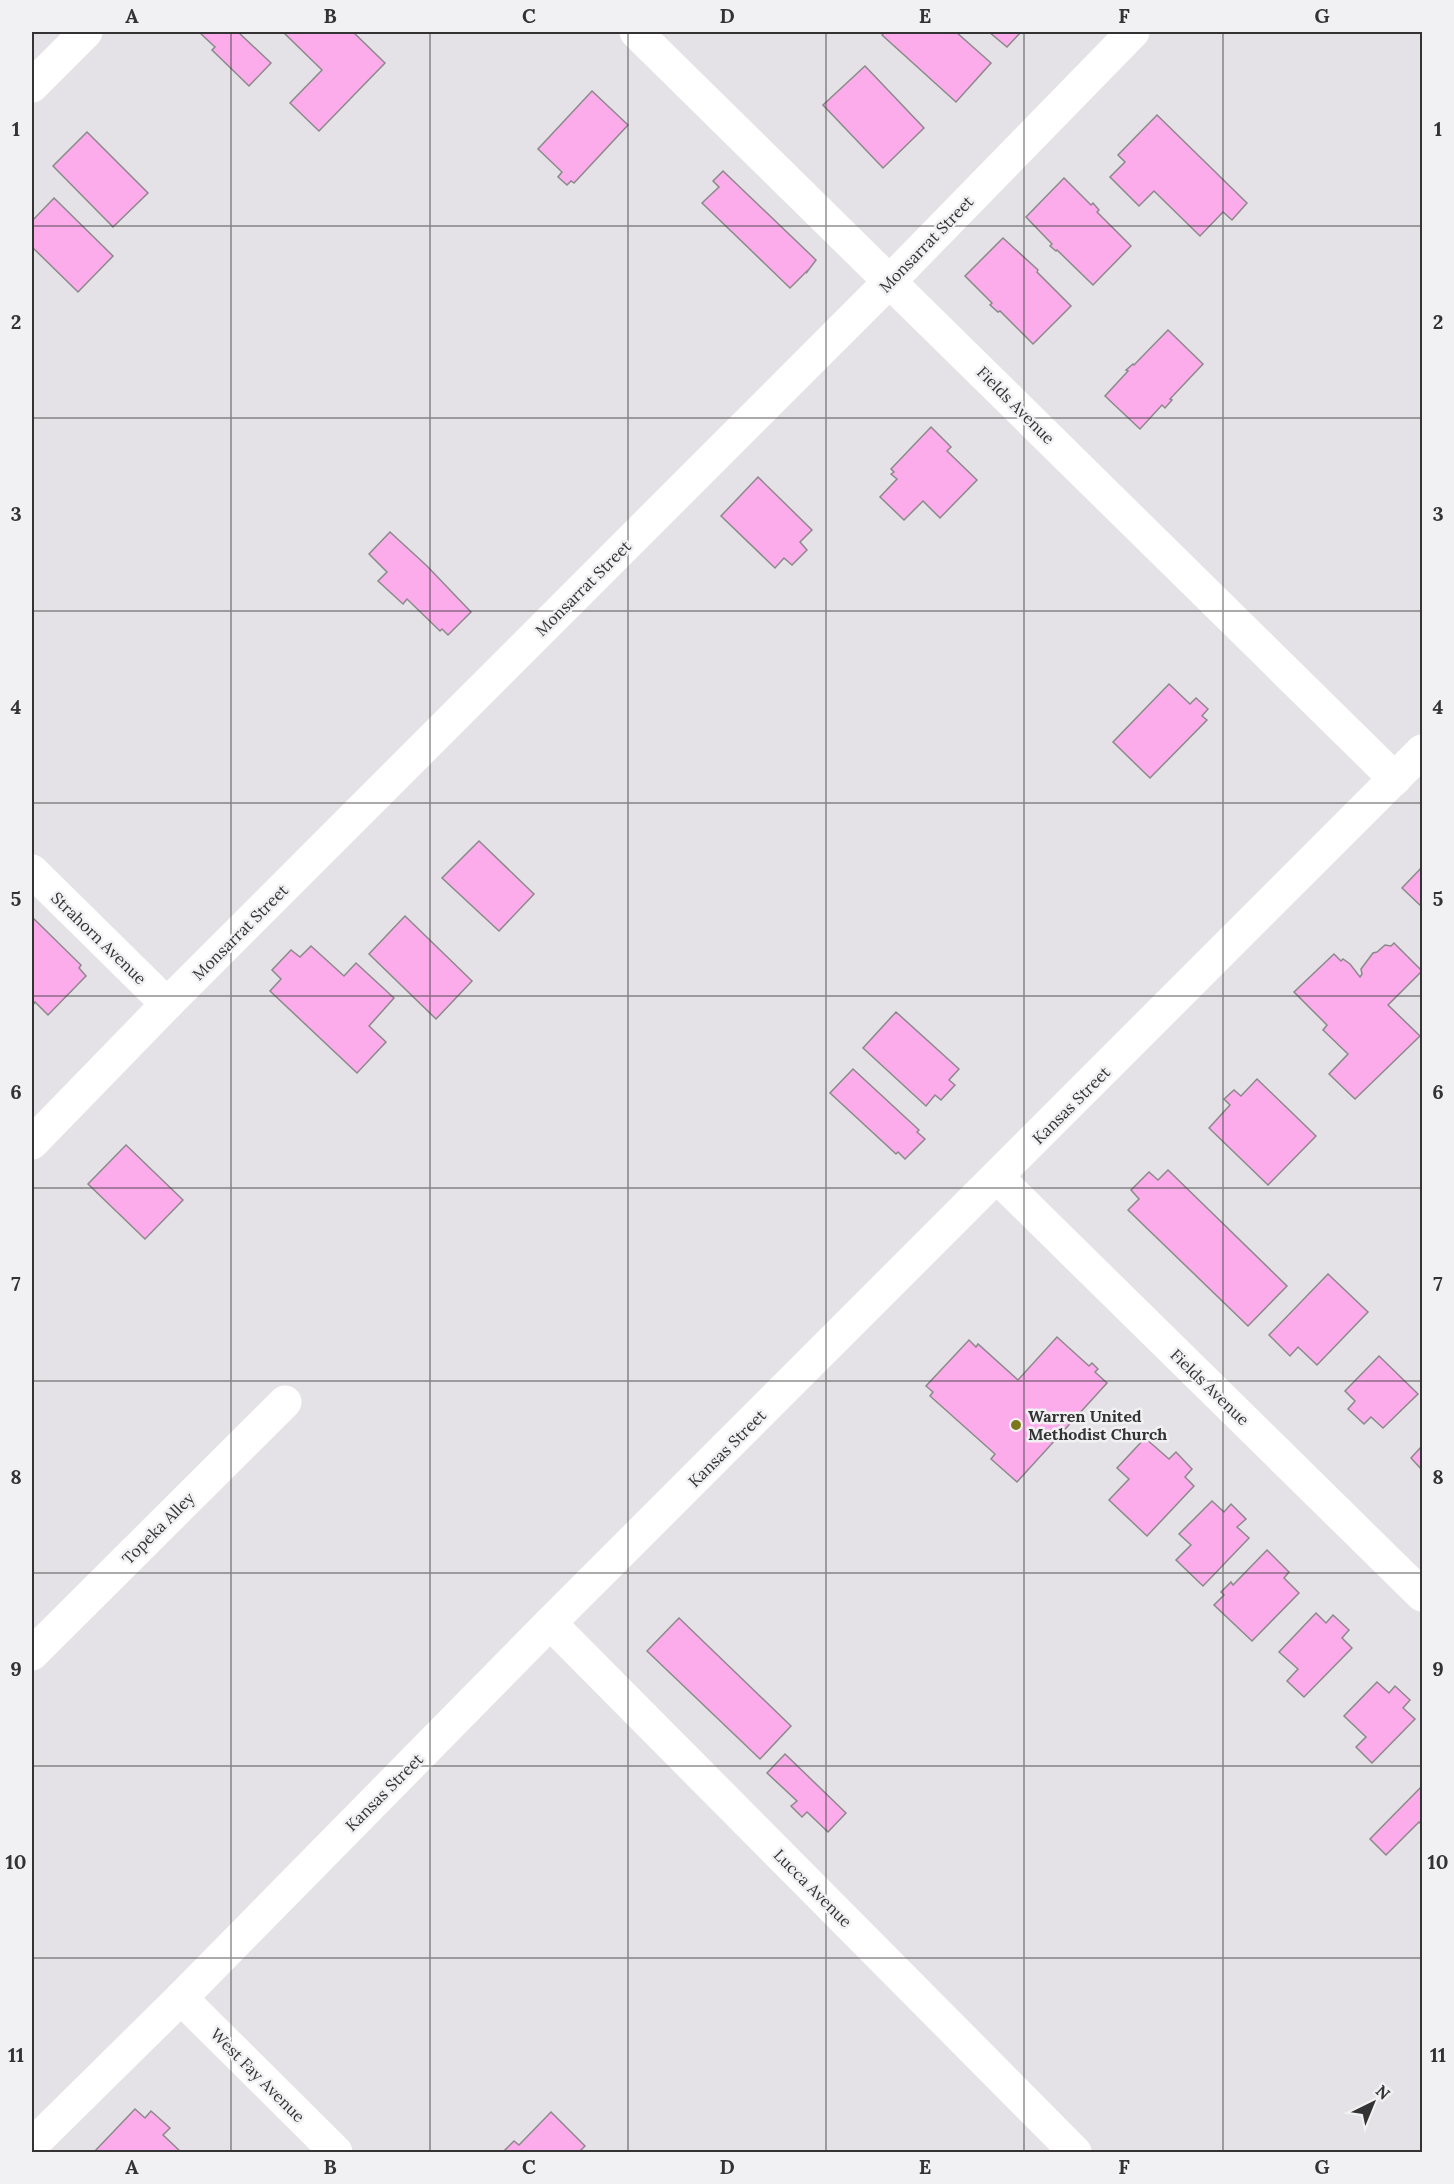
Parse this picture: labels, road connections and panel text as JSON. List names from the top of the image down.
{
  "streets": {
    "street": [
      "Monsarrat Street",
      "Fields Avenue",
      "Strahorn Avenue",
      "Kansas Street",
      "Topeka Alley",
      "Lucca Avenue",
      "West Fay Avenue"
    ]
  },
  "crossings": [
    ["Monsarrat Street", "Fields Avenue"],
    ["Monsarrat Street", "Strahorn Avenue"],
    ["Fields Avenue", "Kansas Street"],
    ["Kansas Street", "Lucca Avenue"],
    ["Kansas Street", "West Fay Avenue"]
  ],
  "places": ["Warren United Methodist Church"],
  "north": "top right",
  "grid": {
    "columns": [
      "A",
      "B",
      "C",
      "D",
      "E",
      "F",
      "G"
    ],
    "rows": [
      "1",
      "2",
      "3",
      "4",
      "5",
      "6",
      "7",
      "8",
      "9",
      "10",
      "11"
    ]
  }
}
